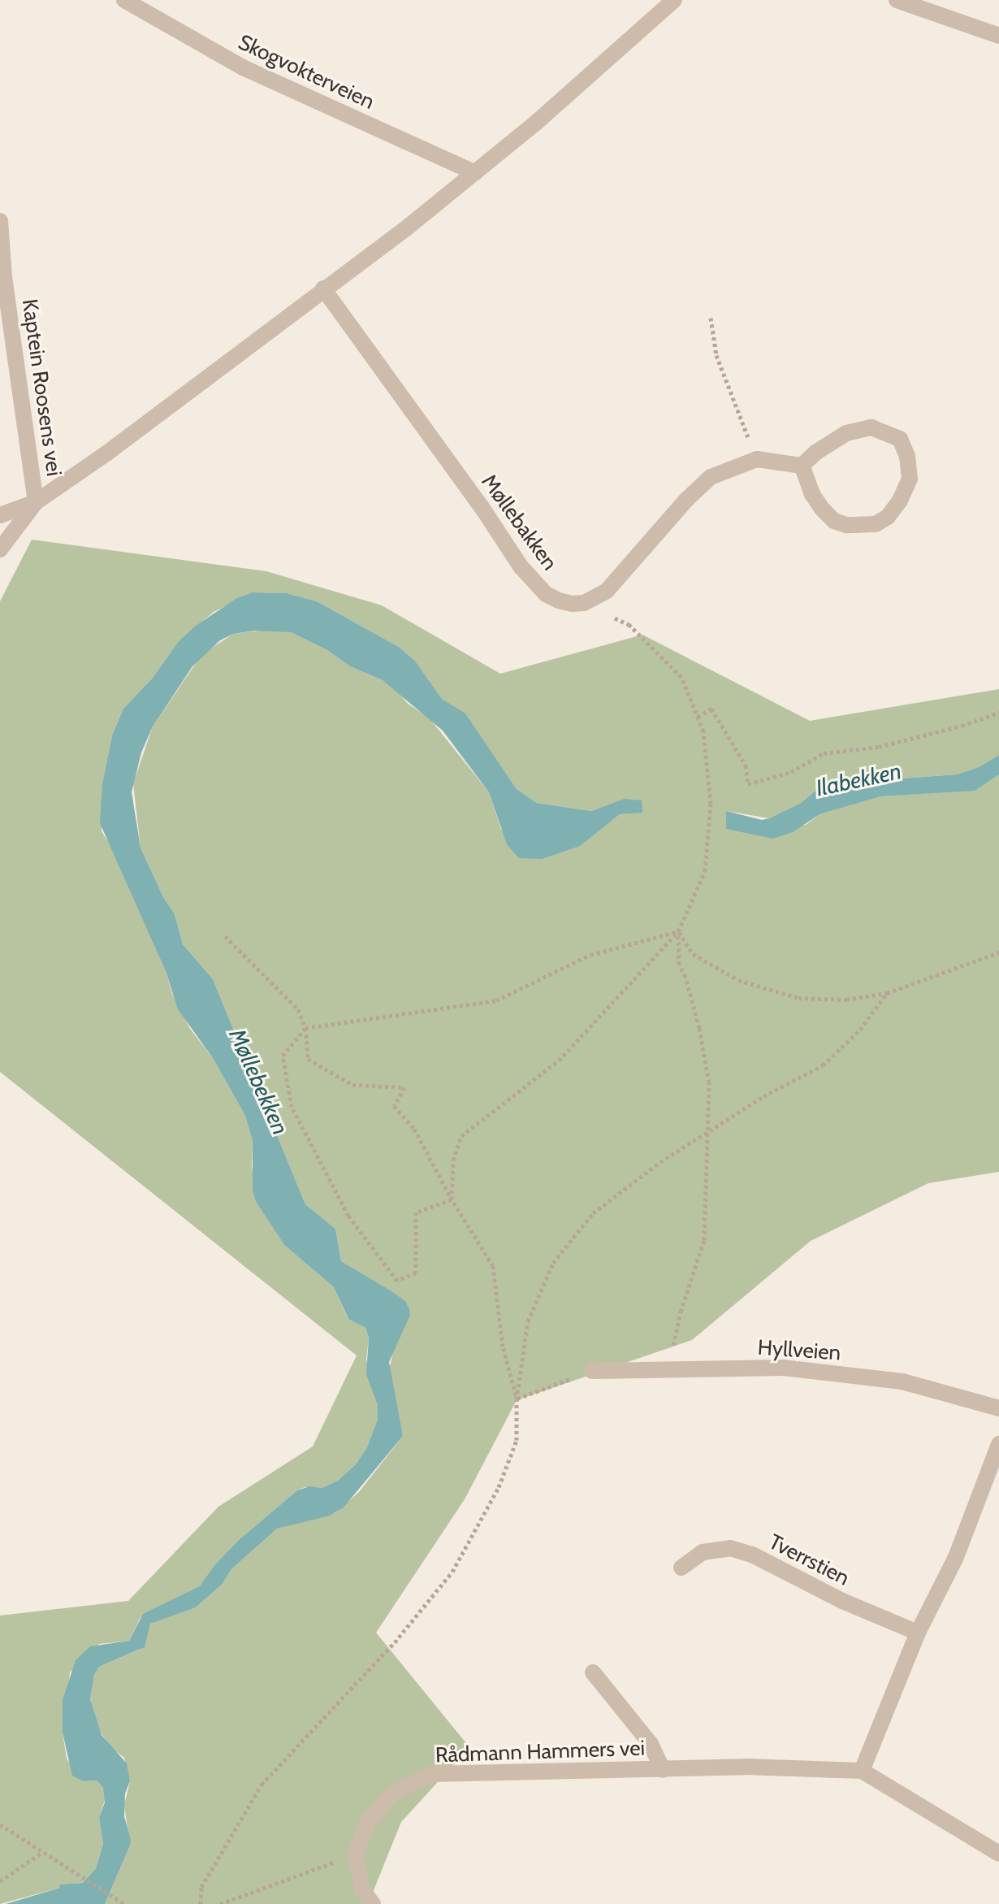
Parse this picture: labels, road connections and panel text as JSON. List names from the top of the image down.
{
  "streets": {
    "street": [
      "Skogvokterveien",
      "Kaptein Roosens vei",
      "Møllebakken",
      "Hyllveien",
      "Tverrstien",
      "Rådmann Hammers vei"
    ]
  },
  "water": ["Ilabekken", "Møllebekken"]
}
